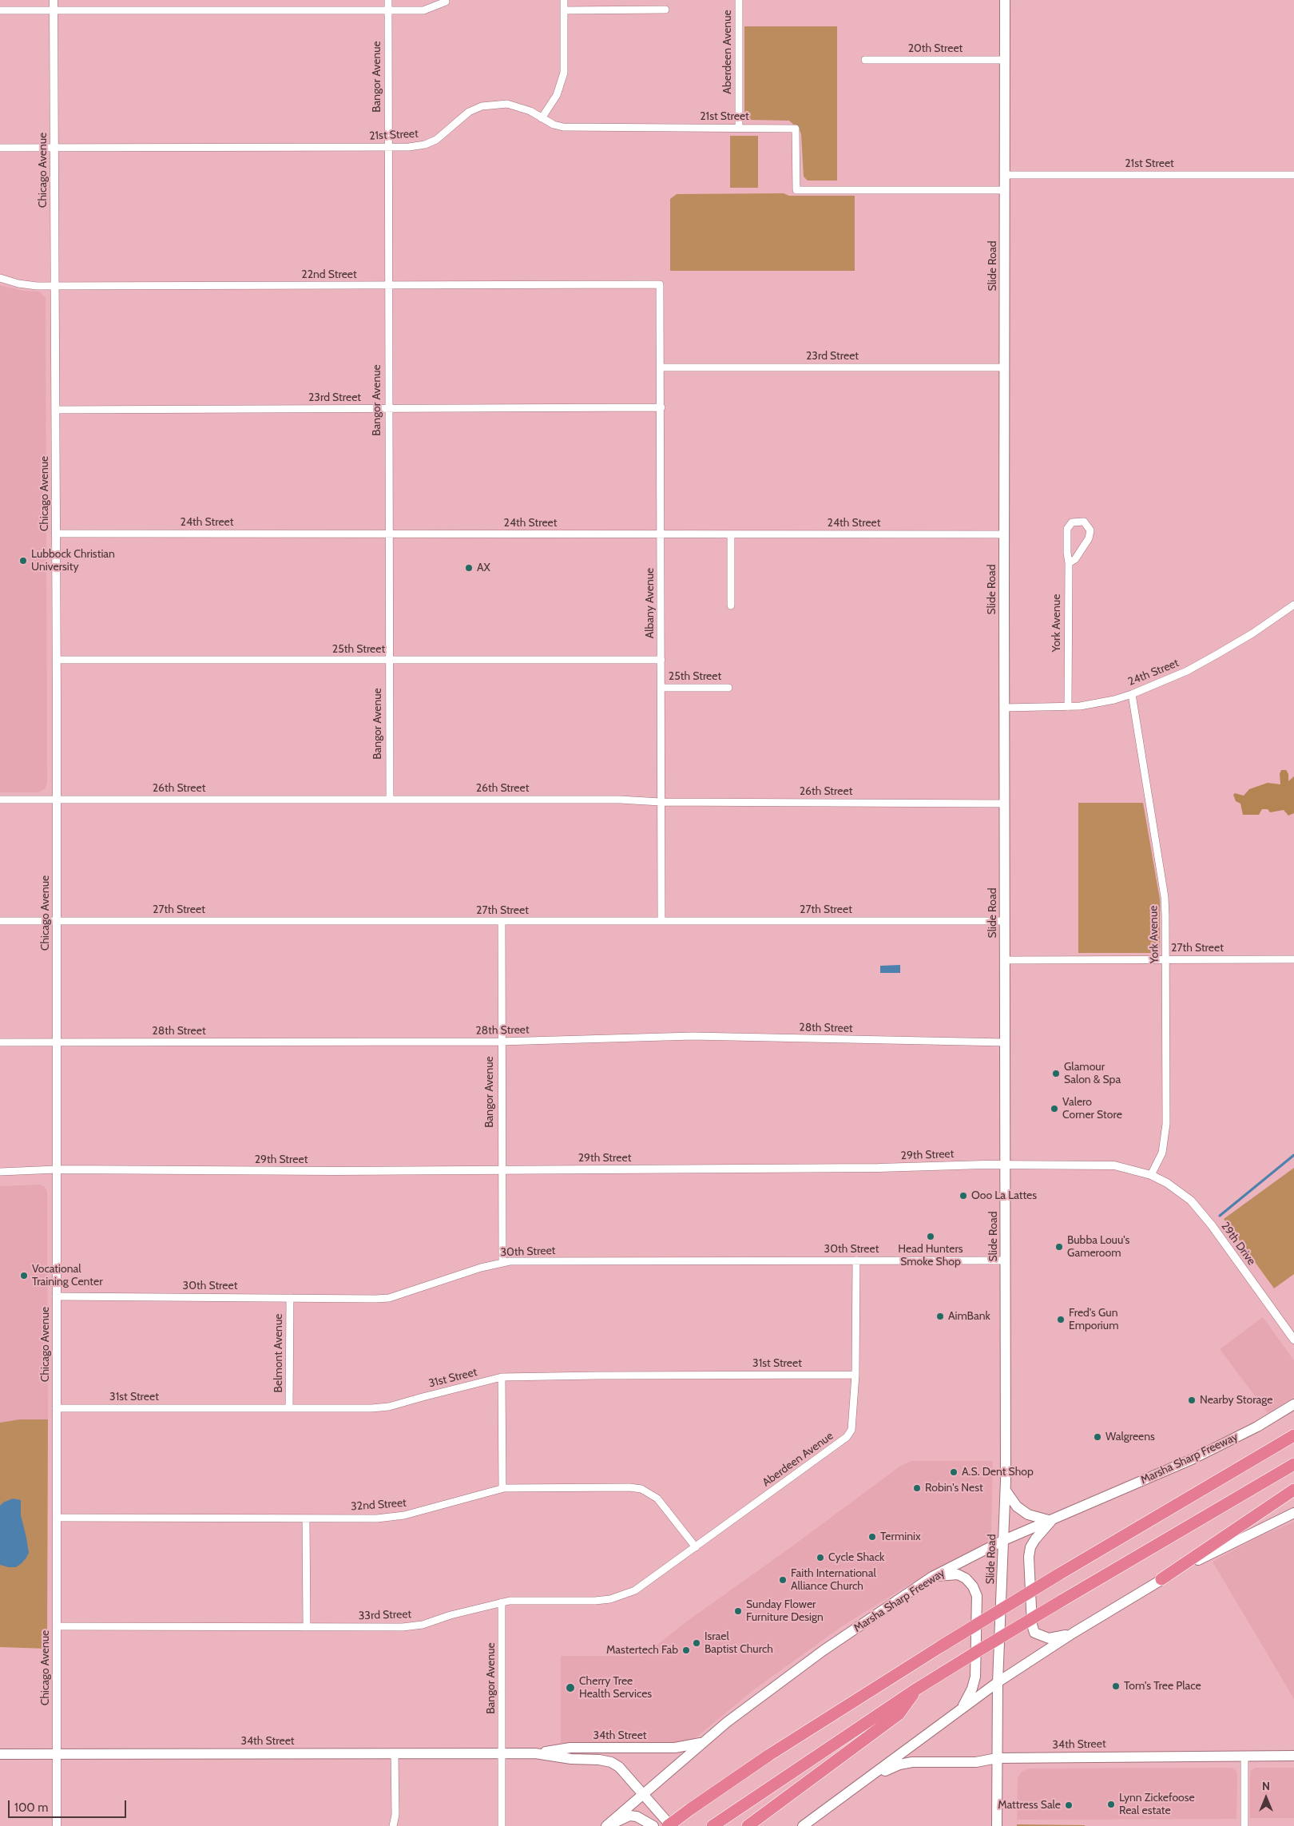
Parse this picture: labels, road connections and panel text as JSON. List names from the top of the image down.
{
  "streets": {
    "main road": ["Slide Road", "Marsha Sharp Freeway", "34th Street"],
    "street": [
      "20th Street",
      "Aberdeen Avenue",
      "Bangor Avenue",
      "21st Street",
      "Chicago Avenue",
      "22nd Street",
      "23rd Street",
      "24th Street",
      "Albany Avenue",
      "York Avenue",
      "25th Street",
      "26th Street",
      "27th Street",
      "28th Street",
      "29th Street",
      "29th Drive",
      "30th Street",
      "Belmont Avenue",
      "31st Street",
      "32nd Street",
      "33rd Street"
    ]
  },
  "crossings": [
    ["20th Street", "Slide Road"],
    ["Aberdeen Avenue", "21st Street"],
    ["Aberdeen Avenue", "30th Street"],
    ["Aberdeen Avenue", "31st Street"],
    ["Aberdeen Avenue", "32nd Street"],
    ["Aberdeen Avenue", "33rd Street"],
    ["Bangor Avenue", "21st Street"],
    ["Bangor Avenue", "22nd Street"],
    ["Bangor Avenue", "23rd Street"],
    ["Bangor Avenue", "24th Street"],
    ["Bangor Avenue", "25th Street"],
    ["Bangor Avenue", "26th Street"],
    ["Bangor Avenue", "27th Street"],
    ["Bangor Avenue", "28th Street"],
    ["Bangor Avenue", "29th Street"],
    ["Bangor Avenue", "30th Street"],
    ["Bangor Avenue", "33rd Street"],
    ["Bangor Avenue", "34th Street"],
    ["21st Street", "Chicago Avenue"],
    ["21st Street", "Slide Road"],
    ["Chicago Avenue", "22nd Street"],
    ["Chicago Avenue", "23rd Street"],
    ["Chicago Avenue", "24th Street"],
    ["Chicago Avenue", "25th Street"],
    ["Chicago Avenue", "26th Street"],
    ["Chicago Avenue", "27th Street"],
    ["Chicago Avenue", "28th Street"],
    ["Chicago Avenue", "29th Street"],
    ["Chicago Avenue", "30th Street"],
    ["Chicago Avenue", "31st Street"],
    ["Chicago Avenue", "32nd Street"],
    ["Chicago Avenue", "33rd Street"],
    ["Chicago Avenue", "34th Street"],
    ["Slide Road", "23rd Street"],
    ["Slide Road", "24th Street"],
    ["Slide Road", "26th Street"],
    ["Slide Road", "27th Street"],
    ["Slide Road", "28th Street"],
    ["Slide Road", "29th Street"],
    ["Slide Road", "30th Street"],
    ["Slide Road", "Marsha Sharp Freeway"],
    ["Slide Road", "34th Street"],
    ["22nd Street", "Albany Avenue"],
    ["23rd Street", "Albany Avenue"],
    ["24th Street", "Albany Avenue"],
    ["24th Street", "York Avenue"],
    ["Albany Avenue", "25th Street"],
    ["Albany Avenue", "26th Street"],
    ["Albany Avenue", "27th Street"],
    ["York Avenue", "27th Street"],
    ["York Avenue", "29th Street"],
    ["York Avenue", "29th Drive"],
    ["29th Street", "29th Drive"],
    ["30th Street", "Belmont Avenue"],
    ["Belmont Avenue", "31st Street"],
    ["Marsha Sharp Freeway", "34th Street"],
    ["32nd Street", "33rd Street"]
  ],
  "places": [
    "Lubbock Christian University",
    "AX",
    "Glamour Salon & Spa",
    "Valero Corner Store",
    "Ooo La Lattes",
    "Head Hunters Smoke Shop",
    "Bubba Louu's Gameroom",
    "Vocational Training Center",
    "AimBank",
    "Fred's Gun Emporium",
    "Nearby Storage",
    "Walgreens",
    "A.S. Dent Shop",
    "Robin's Nest",
    "Terminix",
    "Cycle Shack",
    "Faith International Alliance Church",
    "Sunday Flower Furniture Design",
    "Israel Baptist Church",
    "Mastertech Fab",
    "Tom's Tree Place",
    "Cherry Tree Health Services",
    "Lynn Zickefoose Real estate",
    "Mattress Sale"
  ],
  "scale_bar": "100 m",
  "north": "top"
}
